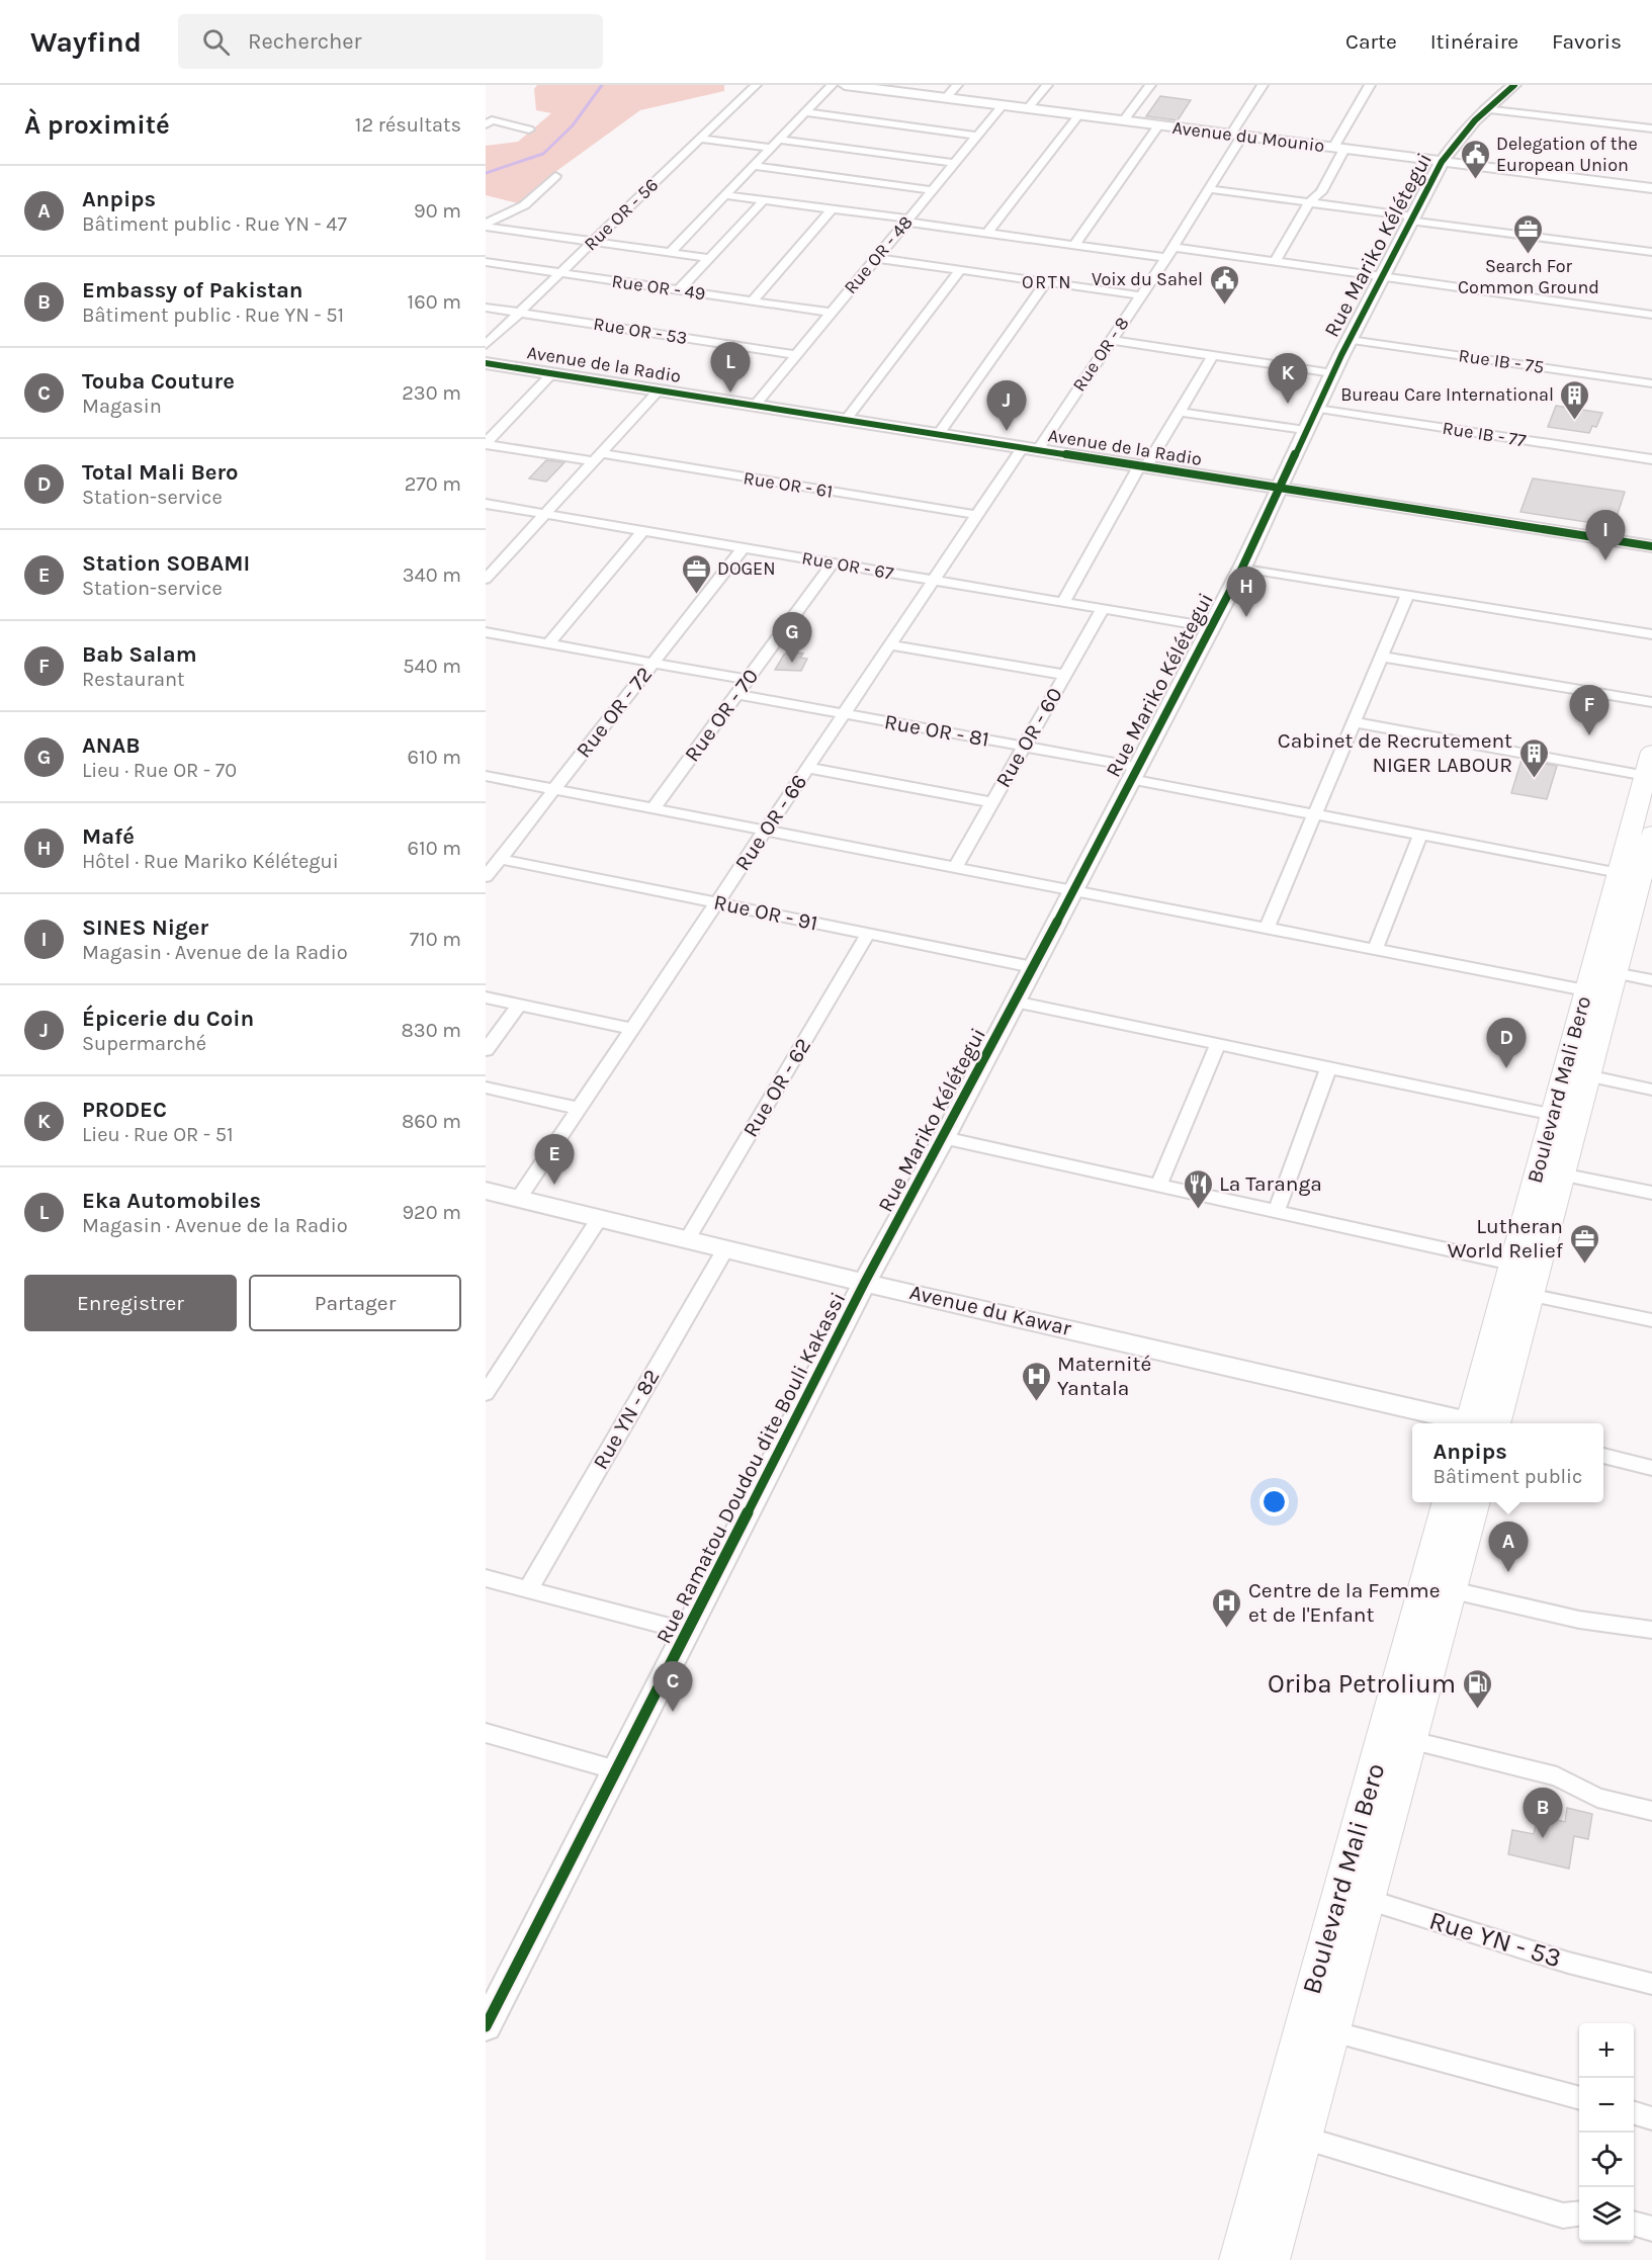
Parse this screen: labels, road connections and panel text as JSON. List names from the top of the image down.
{
  "streets": {
    "main road": ["Boulevard Mali Bero"],
    "street": [
      "Avenue du Mounio",
      "Rue OR - 56",
      "Rue Mariko Kélétegui",
      "Rue OR - 48",
      "Rue OR - 49",
      "Rue OR - 53",
      "Rue OR - 8",
      "Rue IB - 75",
      "Avenue de la Radio",
      "Rue IB - 77",
      "Rue OR - 61",
      "Rue OR - 67",
      "Rue OR - 72",
      "Rue OR - 70",
      "Rue OR - 81",
      "Rue OR - 60",
      "Rue OR - 66",
      "Rue OR - 91",
      "Rue OR - 62",
      "Avenue du Kawar",
      "Rue YN - 82",
      "Rue Ramatou Doudou dite Bouli Kakassi",
      "Rue YN - 53"
    ]
  },
  "crossings": [
    ["Avenue du Mounio", "Rue Mariko Kélétegui"],
    ["Avenue du Mounio", "Rue OR - 48"],
    ["Avenue du Mounio", "Rue OR - 8"],
    ["Rue OR - 56", "Rue OR - 49"],
    ["Rue OR - 56", "Rue OR - 53"],
    ["Rue Mariko Kélétegui", "Rue IB - 75"],
    ["Rue Mariko Kélétegui", "Avenue de la Radio"],
    ["Rue Mariko Kélétegui", "Rue IB - 77"],
    ["Rue Mariko Kélétegui", "Rue OR - 67"],
    ["Rue Mariko Kélétegui", "Rue OR - 81"],
    ["Rue Mariko Kélétegui", "Rue OR - 91"],
    ["Rue Mariko Kélétegui", "Avenue du Kawar"],
    ["Rue Mariko Kélétegui", "Rue Ramatou Doudou dite Bouli Kakassi"],
    ["Rue OR - 48", "Rue OR - 49"],
    ["Rue OR - 48", "Rue OR - 53"],
    ["Rue OR - 48", "Avenue de la Radio"],
    ["Rue OR - 8", "Avenue de la Radio"],
    ["Rue OR - 8", "Rue OR - 66"],
    ["Avenue de la Radio", "Rue OR - 66"],
    ["Rue OR - 61", "Rue OR - 66"],
    ["Rue OR - 67", "Rue OR - 72"],
    ["Rue OR - 67", "Rue OR - 70"],
    ["Rue OR - 67", "Rue OR - 60"],
    ["Rue OR - 67", "Rue OR - 66"],
    ["Rue OR - 72", "Rue OR - 91"],
    ["Rue OR - 70", "Rue OR - 81"],
    ["Rue OR - 81", "Rue OR - 60"],
    ["Rue OR - 81", "Rue OR - 66"],
    ["Rue OR - 81", "Boulevard Mali Bero"],
    ["Rue OR - 66", "Rue OR - 91"],
    ["Rue OR - 66", "Avenue du Kawar"],
    ["Rue OR - 91", "Rue OR - 62"],
    ["Rue OR - 62", "Avenue du Kawar"],
    ["Boulevard Mali Bero", "Rue YN - 53"],
    ["Avenue du Kawar", "Rue YN - 82"],
    ["Avenue du Kawar", "Rue Ramatou Doudou dite Bouli Kakassi"]
  ],
  "districts": ["ORTN"],
  "places": {
    "public building": ["Delegation of the European Union", "Voix du Sahel"],
    "office": ["Search For Common Ground", "DOGEN", "Lutheran World Relief"],
    "building": ["Bureau Care International", "Cabinet de Recrutement NIGER LABOUR"],
    "restaurant": ["La Taranga"],
    "hospital": ["Maternité Yantala", "Centre de la Femme et de l'Enfant"],
    "fuel station": ["Oriba Petrolium"]
  },
  "page": {
    "header": "Wayfind",
    "search": "Rechercher",
    "nav": ["Carte", "Itinéraire", "Favoris"],
    "heading": ["À proximité", "12 résultats"],
    "list": [
      {
        "mark": "A",
        "name": "Anpips",
        "note": "Bâtiment public · Rue YN - 47",
        "value": "90 m"
      },
      {
        "mark": "B",
        "name": "Embassy of Pakistan",
        "note": "Bâtiment public · Rue YN - 51",
        "value": "160 m"
      },
      {
        "mark": "C",
        "name": "Touba Couture",
        "note": "Magasin",
        "value": "230 m"
      },
      {
        "mark": "D",
        "name": "Total Mali Bero",
        "note": "Station-service",
        "value": "270 m"
      },
      {
        "mark": "E",
        "name": "Station SOBAMI",
        "note": "Station-service",
        "value": "340 m"
      },
      {
        "mark": "F",
        "name": "Bab Salam",
        "note": "Restaurant",
        "value": "540 m"
      },
      {
        "mark": "G",
        "name": "ANAB",
        "note": "Lieu · Rue OR - 70",
        "value": "610 m"
      },
      {
        "mark": "H",
        "name": "Mafé",
        "note": "Hôtel · Rue Mariko Kélétegui",
        "value": "610 m"
      },
      {
        "mark": "I",
        "name": "SINES Niger",
        "note": "Magasin · Avenue de la Radio",
        "value": "710 m"
      },
      {
        "mark": "J",
        "name": "Épicerie du Coin",
        "note": "Supermarché",
        "value": "830 m"
      },
      {
        "mark": "K",
        "name": "PRODEC",
        "note": "Lieu · Rue OR - 51",
        "value": "860 m"
      },
      {
        "mark": "L",
        "name": "Eka Automobiles",
        "note": "Magasin · Avenue de la Radio",
        "value": "920 m"
      }
    ],
    "pins": [
      "L",
      "K",
      "J",
      "I",
      "H",
      "G",
      "F",
      "D",
      "E",
      "A",
      "C",
      "B"
    ],
    "buttons": ["Enregistrer", "Partager"],
    "popup": ["Anpips", "Bâtiment public"],
    "map_buttons": ["+", "−"]
  }
}
